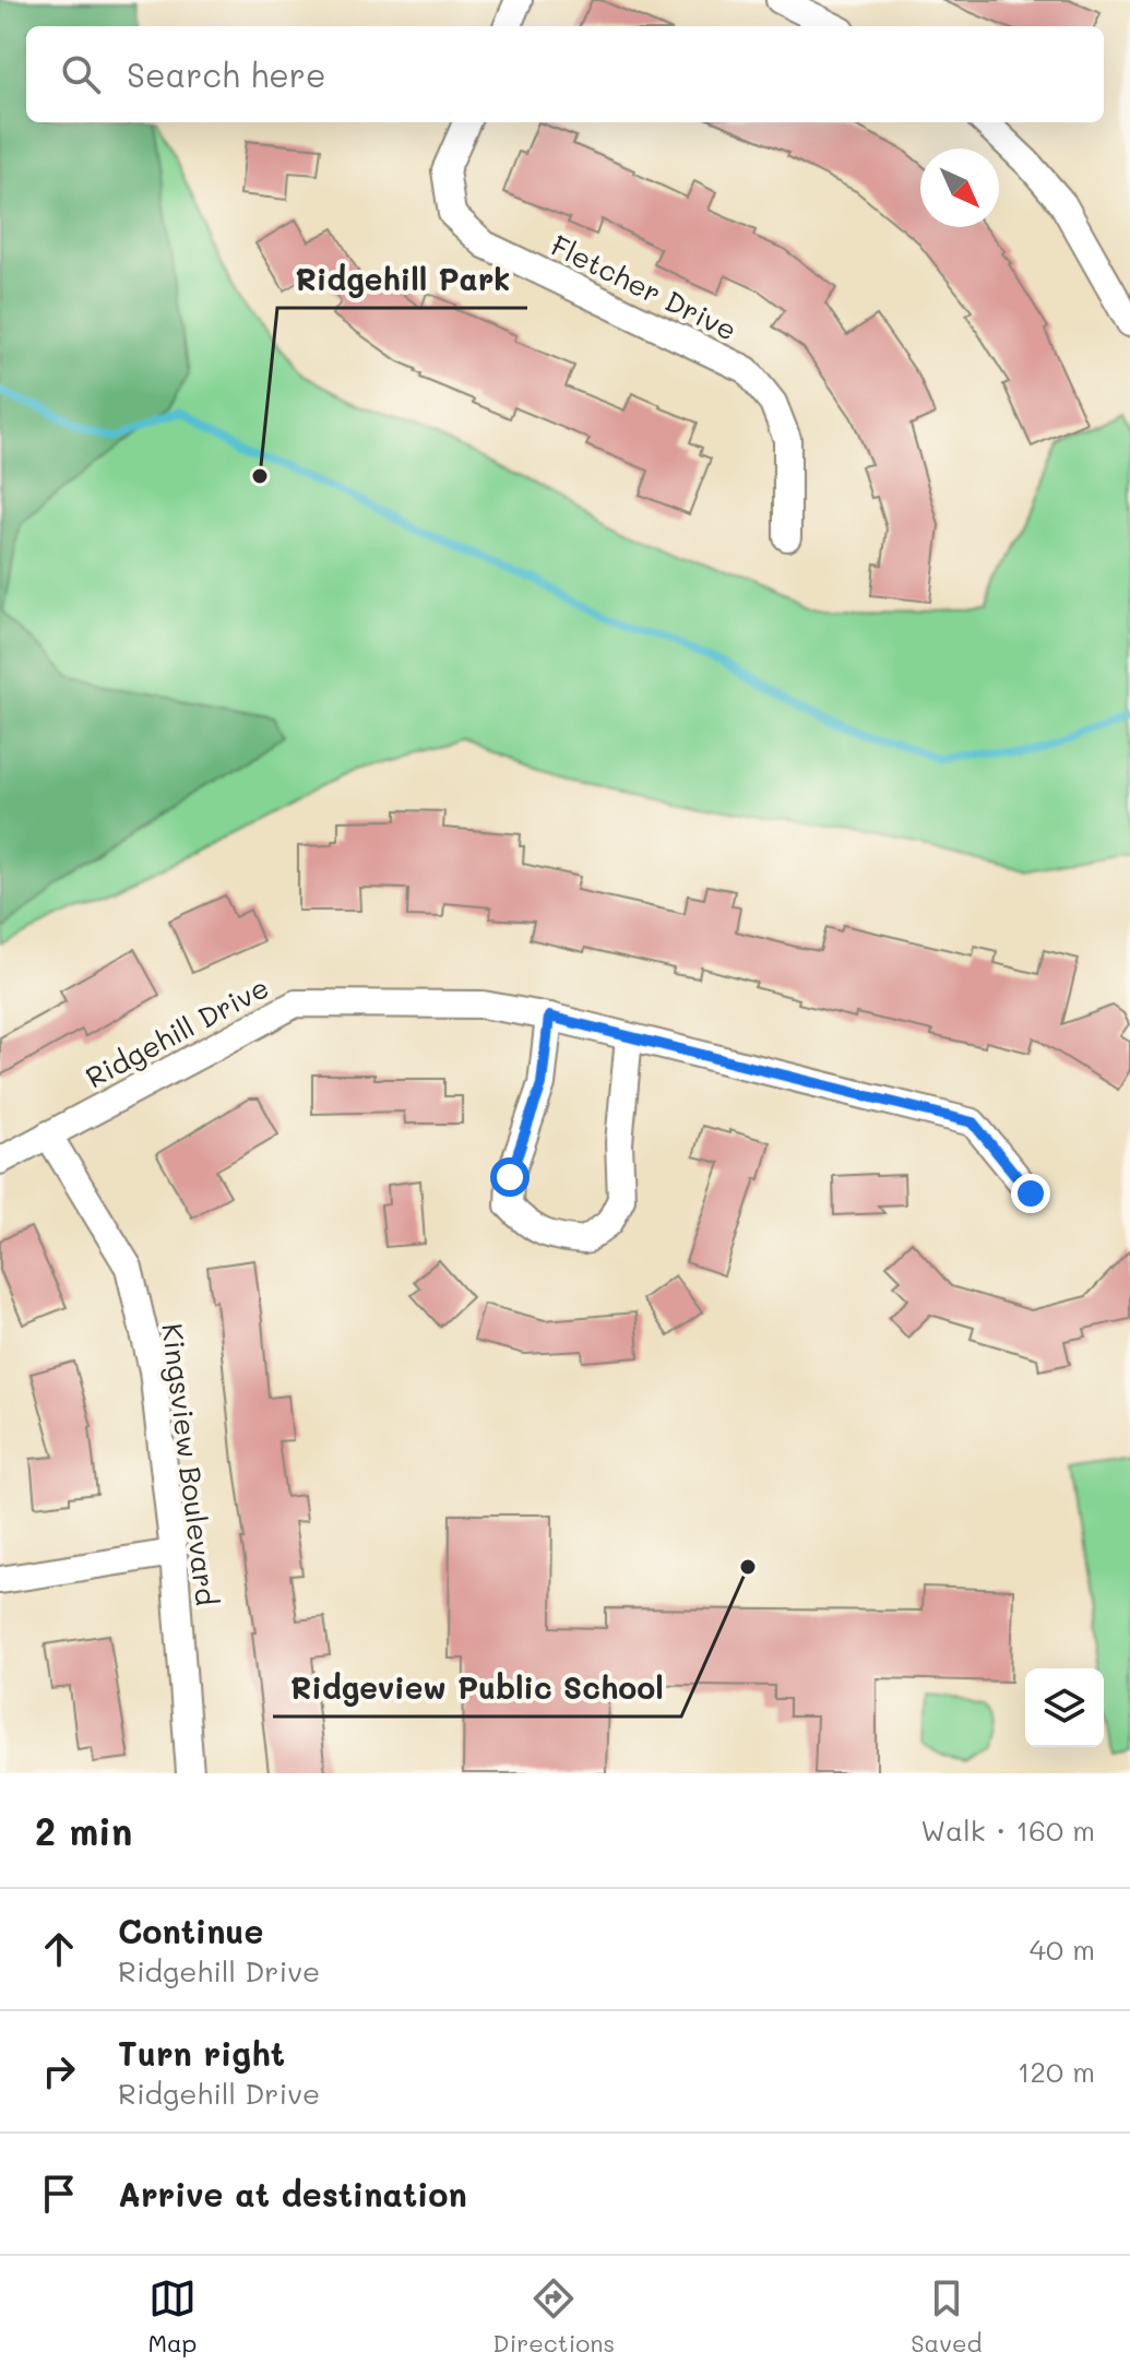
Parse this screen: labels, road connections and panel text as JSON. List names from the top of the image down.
{
  "streets": {
    "street": ["Fletcher Drive", "Ridgehill Drive", "Kingsview Boulevard"]
  },
  "crossings": [
    ["Ridgehill Drive", "Kingsview Boulevard"]
  ],
  "places": ["Ridgehill Park", "Ridgeview Public School"],
  "north": "bottom right",
  "page": {
    "search": "Search here",
    "heading": ["2 min", "Walk · 160 m"],
    "list": [
      ["Continue", "Ridgehill Drive", "40 m"],
      ["Turn right", "Ridgehill Drive", "120 m"],
      "Arrive at destination"
    ],
    "nav": ["Map", "Directions", "Saved"]
  }
}
